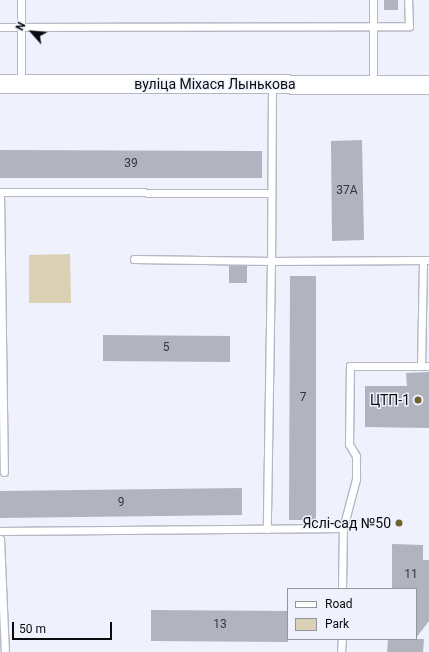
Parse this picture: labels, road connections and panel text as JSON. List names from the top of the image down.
{
  "streets": {
    "street": ["вуліца Міхася Лынькова"]
  },
  "places": ["ЦТП-1", "Яслі-сад №50"],
  "house_numbers": [
    "39",
    "37А",
    "5",
    "7",
    "9",
    "11",
    "13"
  ],
  "legend": ["Road", "Park"],
  "scale_bar": "50 m",
  "north": "top left"
}
